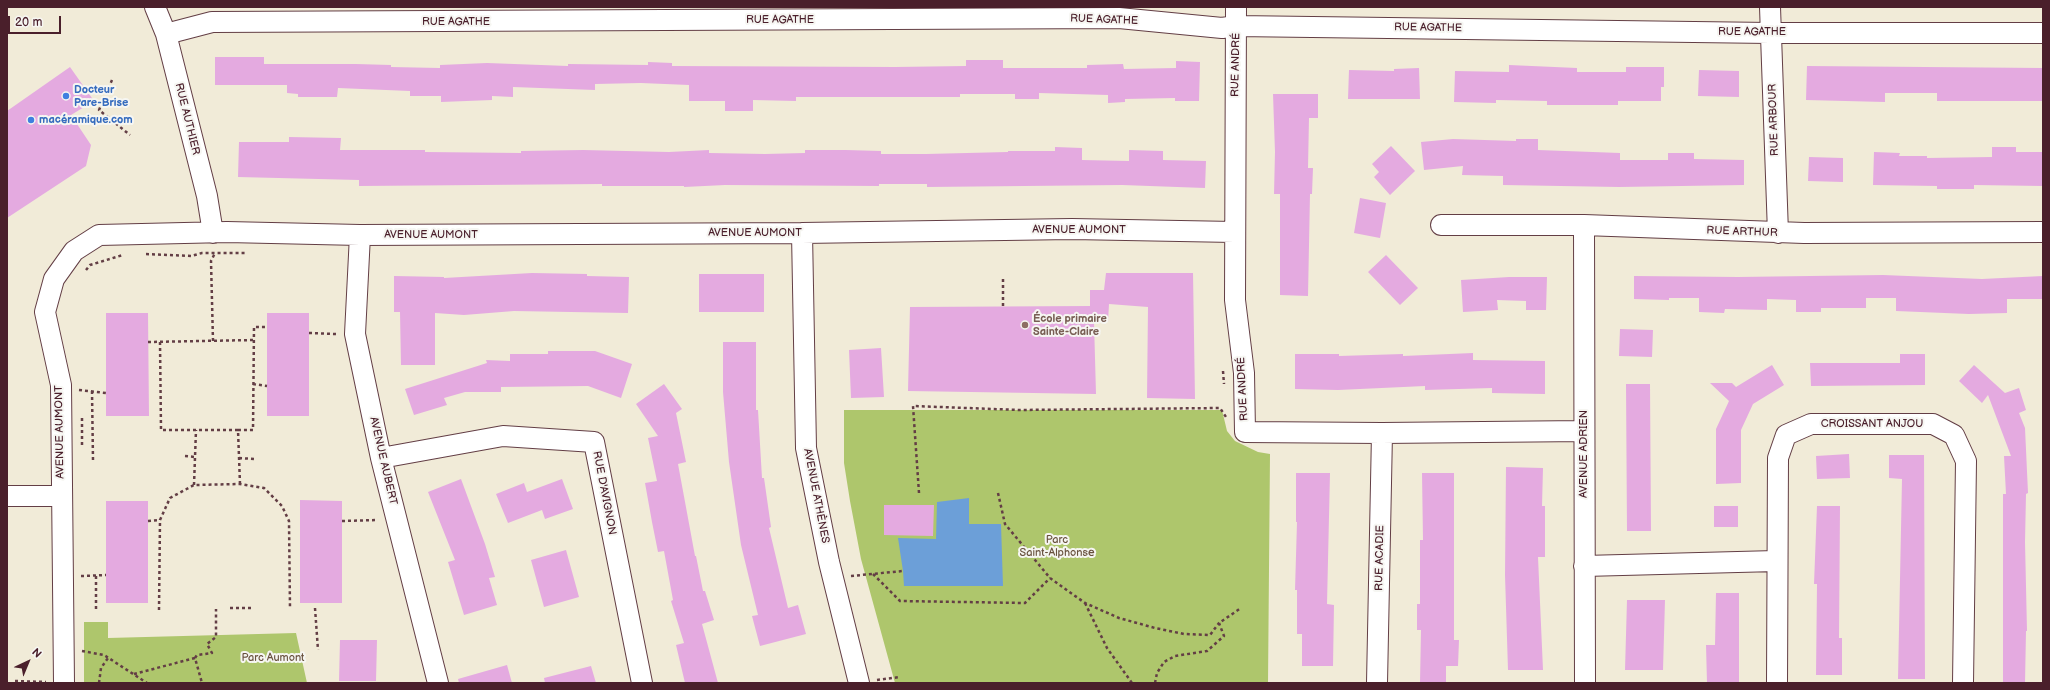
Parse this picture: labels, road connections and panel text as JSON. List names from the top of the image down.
{
  "streets": {
    "street": [
      "RUE AGATHE",
      "RUE ANDRÉ",
      "RUE AUTHIER",
      "RUE ARBOUR",
      "AVENUE AUMONT",
      "RUE ARTHUR",
      "CROISSANT ANJOU",
      "AVENUE ADRIEN",
      "AVENUE AUBERT",
      "RUE D'AVIGNON",
      "AVENUE ATHÈNES",
      "RUE ACADIE"
    ]
  },
  "crossings": [
    ["RUE AGATHE", "RUE ANDRÉ"],
    ["RUE AGATHE", "RUE AUTHIER"],
    ["RUE AGATHE", "RUE ARBOUR"],
    ["RUE ANDRÉ", "AVENUE AUMONT"],
    ["RUE ANDRÉ", "AVENUE ADRIEN"],
    ["RUE ANDRÉ", "RUE ACADIE"],
    ["RUE AUTHIER", "AVENUE AUMONT"],
    ["RUE ARBOUR", "RUE ARTHUR"],
    ["AVENUE AUMONT", "AVENUE AUBERT"],
    ["AVENUE AUMONT", "AVENUE ATHÈNES"],
    ["RUE ARTHUR", "AVENUE ADRIEN"],
    ["AVENUE AUBERT", "RUE D'AVIGNON"]
  ],
  "parks": ["Parc Saint-Alphonse", "Parc Aumont"],
  "places": ["Docteur Pare-Brise", "macéramique.com", "École primaire Sainte-Claire"],
  "scale_bar": "20 m",
  "north": "top right"
}
